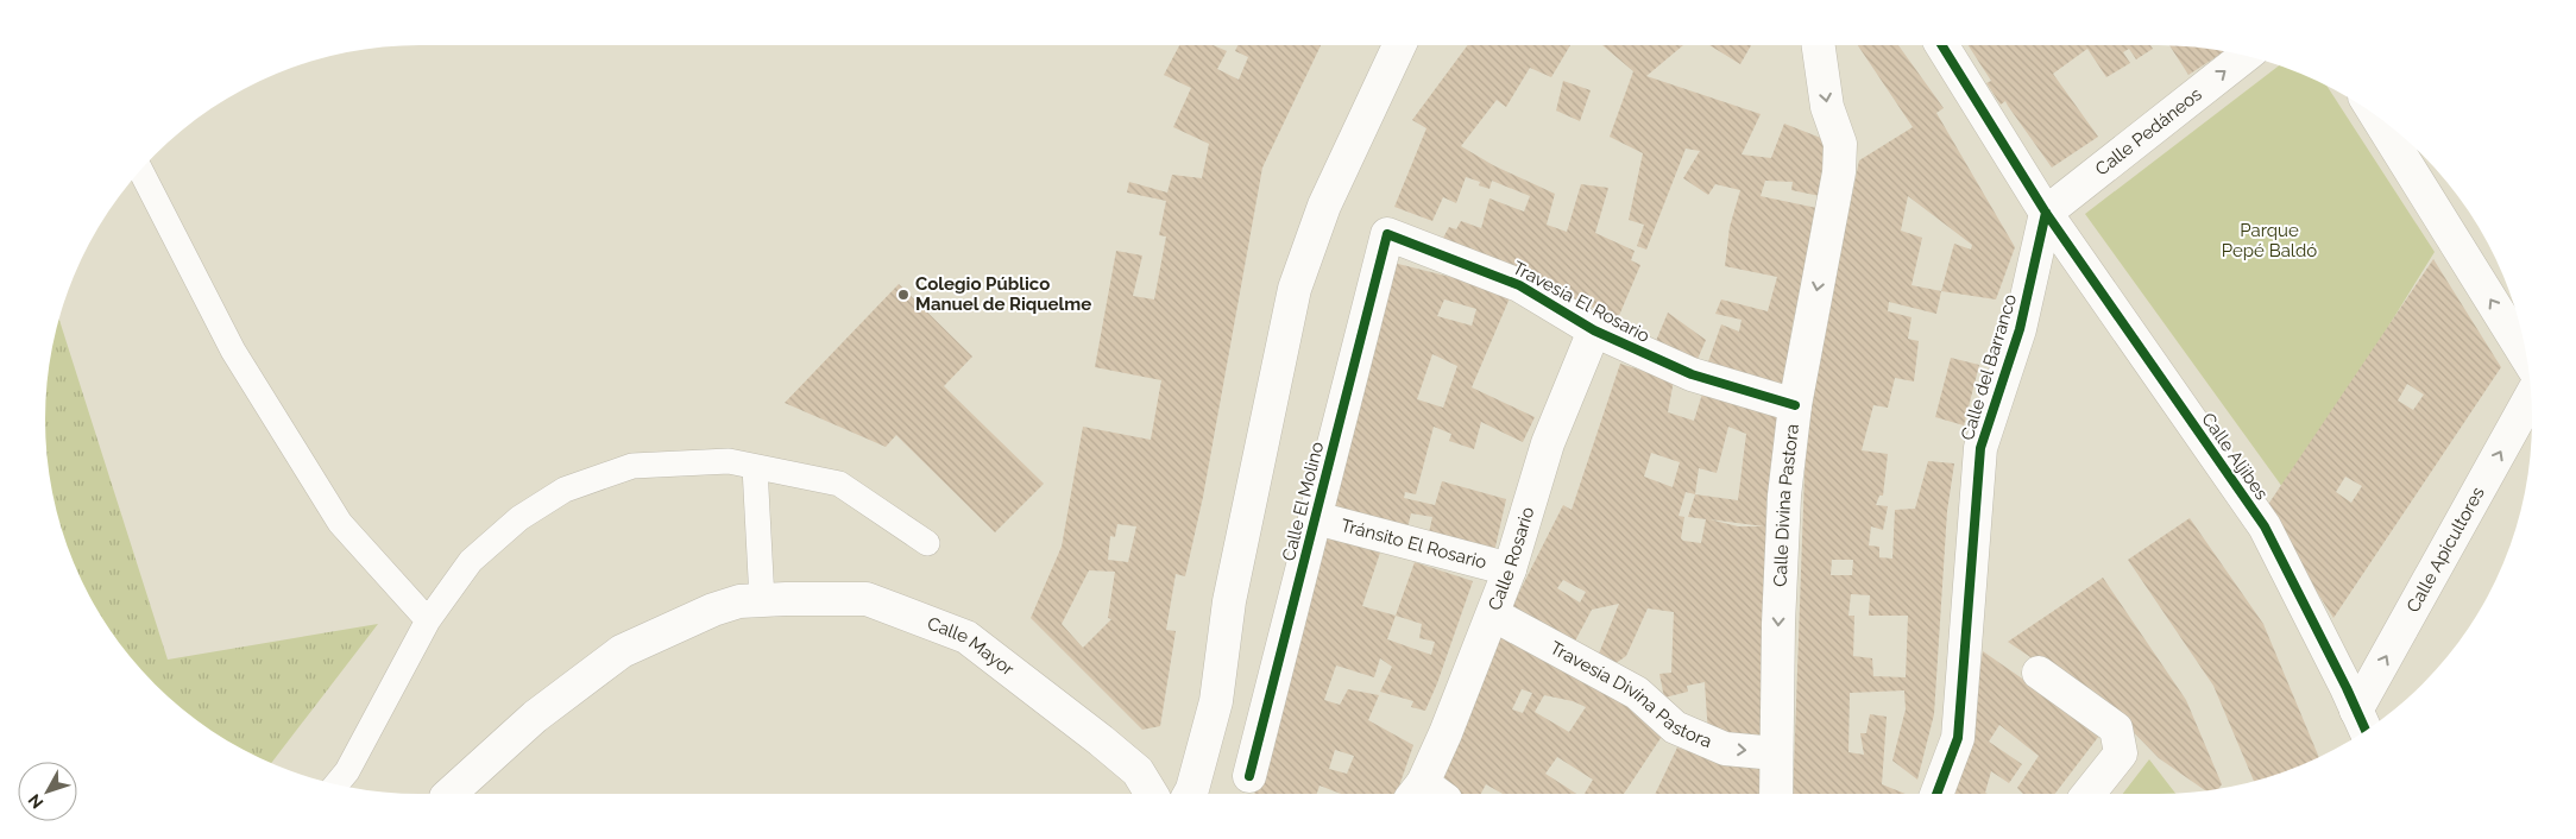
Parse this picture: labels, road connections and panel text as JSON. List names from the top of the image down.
{
  "streets": {
    "street": [
      "Calle Pedáneos",
      "Travesía El Rosario",
      "Calle del Barranco",
      "Calle Aljibes",
      "Calle El Molino",
      "Calle Divina Pastora",
      "Tránsito El Rosario",
      "Calle Apicultores",
      "Calle Rosario",
      "Calle Mayor",
      "Travesía Divina Pastora"
    ]
  },
  "crossings": [
    ["Calle Pedáneos", "Calle del Barranco"],
    ["Calle Pedáneos", "Calle Aljibes"],
    ["Travesía El Rosario", "Calle El Molino"],
    ["Travesía El Rosario", "Calle Divina Pastora"],
    ["Travesía El Rosario", "Calle Rosario"],
    ["Calle del Barranco", "Calle Aljibes"],
    ["Calle Aljibes", "Calle Apicultores"],
    ["Calle El Molino", "Tránsito El Rosario"],
    ["Calle Divina Pastora", "Travesía Divina Pastora"],
    ["Tránsito El Rosario", "Calle Rosario"],
    ["Calle Rosario", "Travesía Divina Pastora"]
  ],
  "one_way": [
    "Calle Pedáneos",
    "Calle Divina Pastora",
    "Calle Apicultores",
    "Travesía Divina Pastora"
  ],
  "parks": ["Parque Pepé Baldó"],
  "places": ["Colegio Público Manuel de Riquelme"],
  "north": "bottom left"
}
